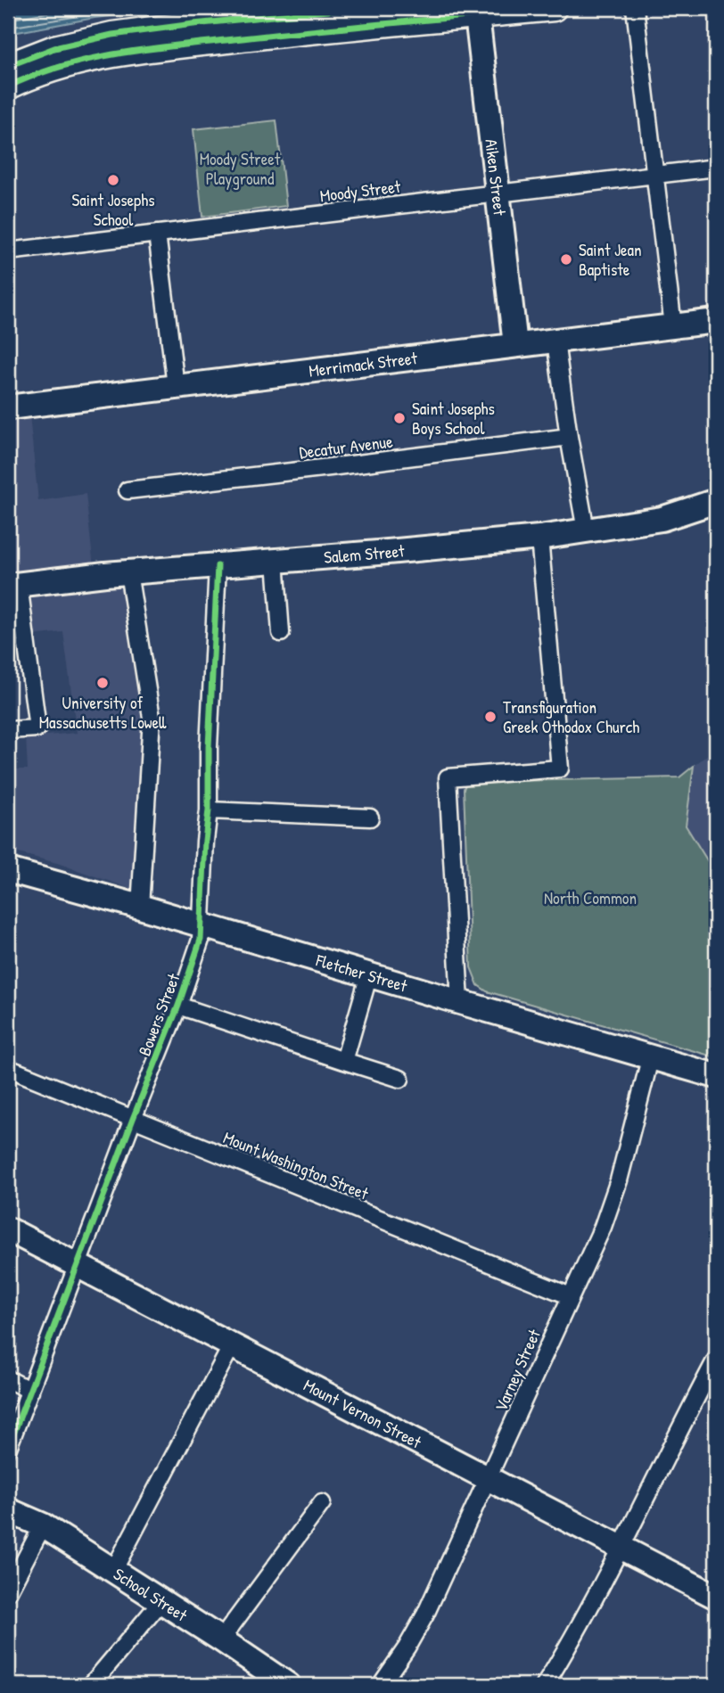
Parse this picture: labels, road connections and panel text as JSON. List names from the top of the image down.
{
  "streets": {
    "main road": [
      "Aiken Street",
      "Merrimack Street",
      "Salem Street",
      "Fletcher Street",
      "Mount Vernon Street",
      "School Street"
    ],
    "street": [
      "Moody Street",
      "Decatur Avenue",
      "Bowers Street",
      "Mount Washington Street",
      "Varney Street"
    ]
  },
  "crossings": [
    ["Aiken Street", "Moody Street"],
    ["Aiken Street", "Merrimack Street"],
    ["Salem Street", "Bowers Street"],
    ["Fletcher Street", "Bowers Street"],
    ["Fletcher Street", "Varney Street"],
    ["Bowers Street", "Mount Washington Street"],
    ["Bowers Street", "Mount Vernon Street"],
    ["Mount Washington Street", "Varney Street"],
    ["Varney Street", "Mount Vernon Street"]
  ],
  "parks": ["Moody Street Playground", "North Common"],
  "places": [
    "Saint Josephs School",
    "Saint Jean Baptiste",
    "Saint Josephs Boys School",
    "University of Massachusetts Lowell",
    "Transfiguration Greek Othodox Church"
  ]
}
